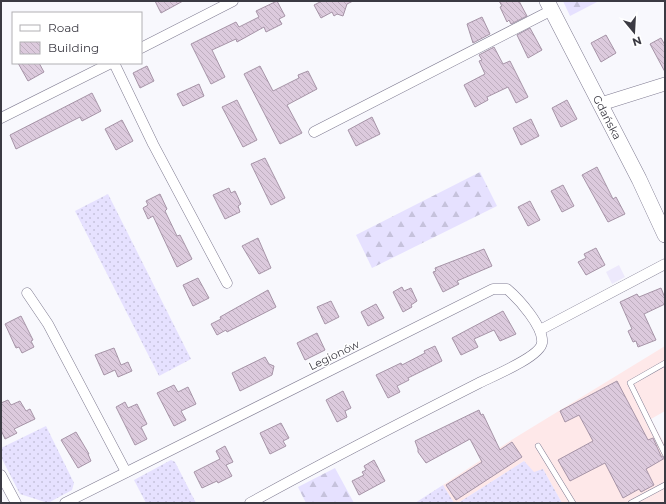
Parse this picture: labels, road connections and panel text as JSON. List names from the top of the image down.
{
  "streets": {
    "main road": ["Gdańska"],
    "street": ["Legionów"]
  },
  "legend": ["Road", "Building"],
  "north": "bottom"
}
